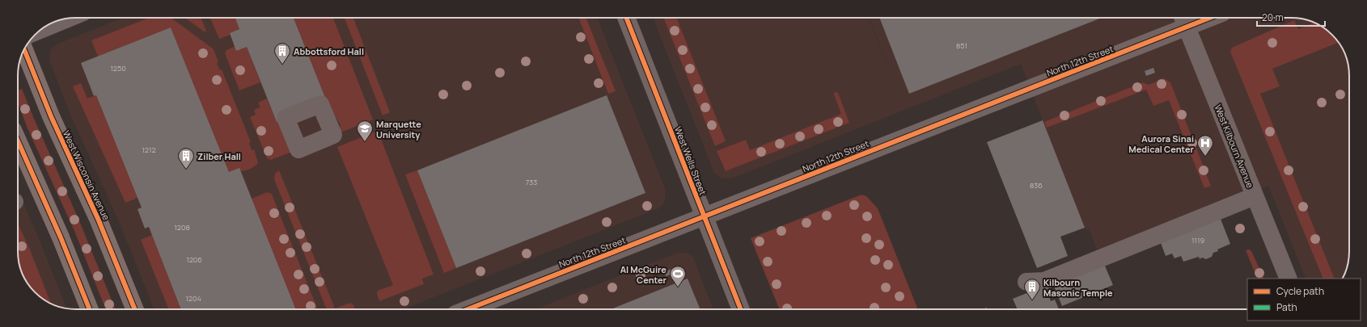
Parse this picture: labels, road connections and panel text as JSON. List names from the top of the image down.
{
  "streets": {
    "main road": ["West Wisconsin Avenue"],
    "street": ["North 12th Street", "West Kilbourn Avenue", "West Wells Street"]
  },
  "crossings": [
    ["North 12th Street", "West Kilbourn Avenue"],
    ["North 12th Street", "West Wells Street"]
  ],
  "places": {
    "building": ["Abbottsford Hall", "Zilber Hall", "Kilbourn Masonic Temple"],
    "school or university": ["Marquette University"],
    "hospital": ["Aurora Sinai Medical Center"],
    "sports": ["Al McGuire Center"]
  },
  "house_numbers": [
    "851",
    "1250",
    "1212",
    "733",
    "836",
    "1208",
    "1119",
    "1206",
    "1204"
  ],
  "legend": ["Cycle path", "Path"],
  "scale_bar": "20 m"
}
